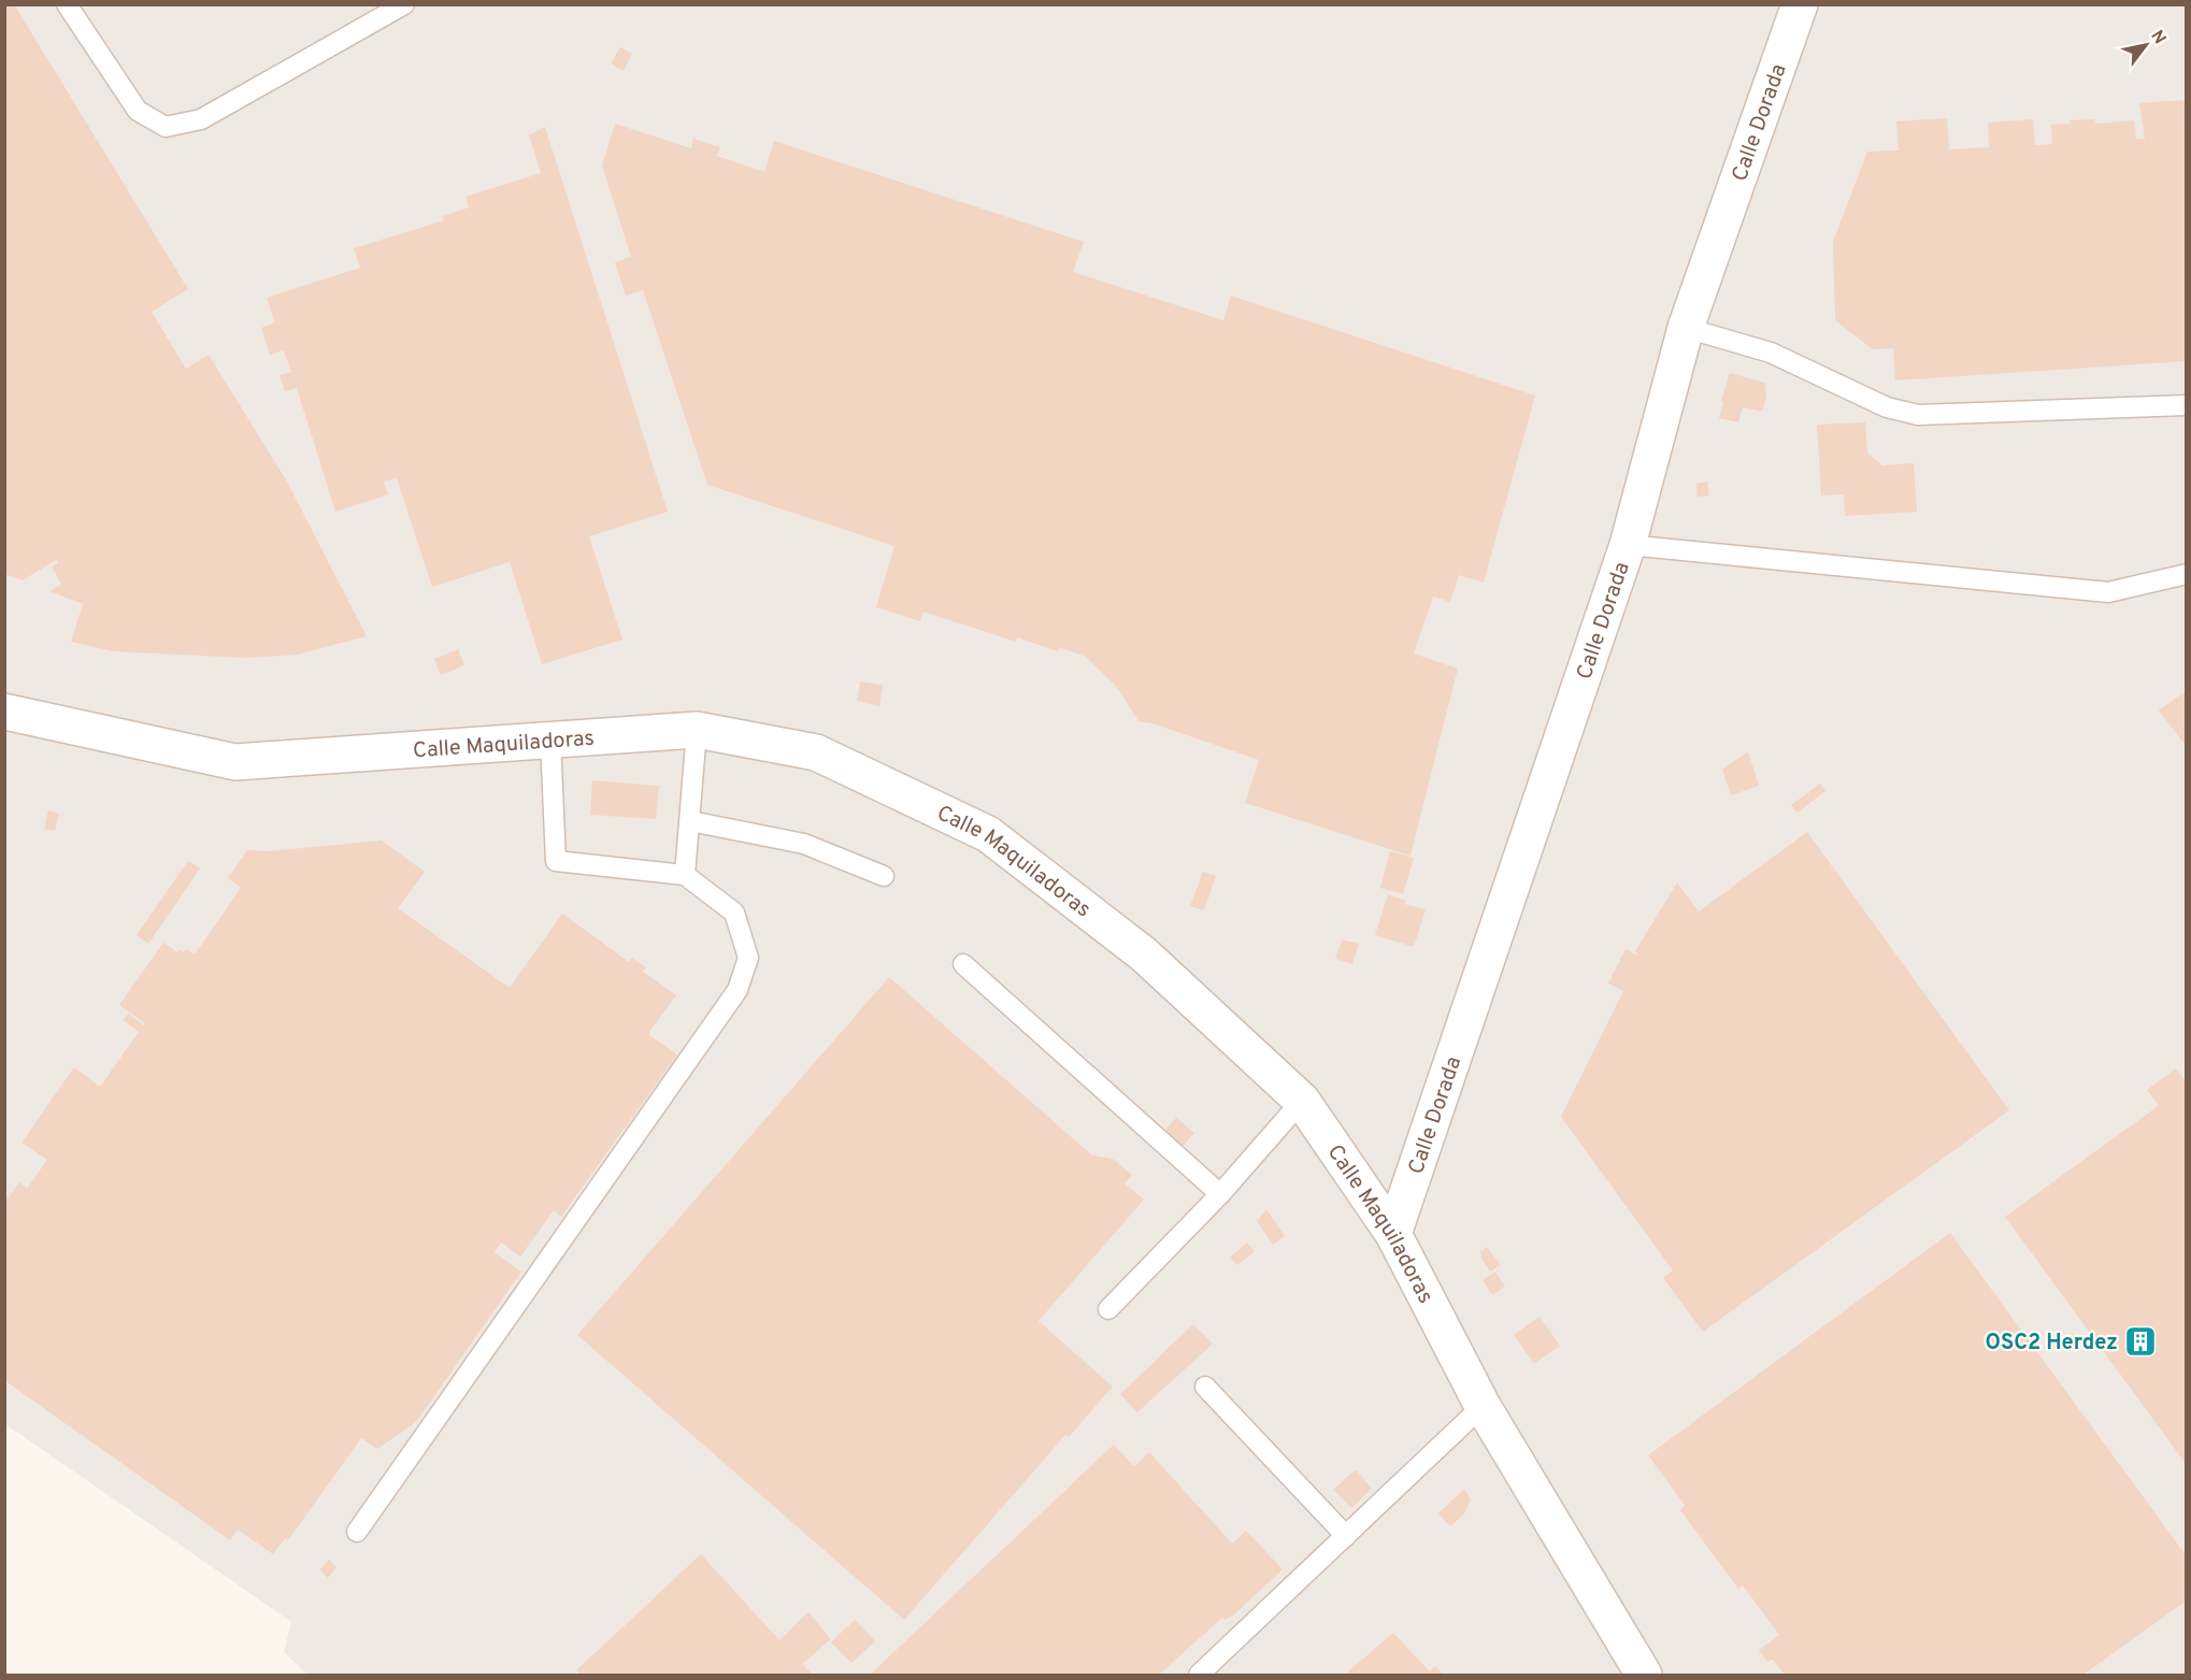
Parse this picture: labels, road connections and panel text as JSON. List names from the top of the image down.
{
  "streets": {
    "street": ["Calle Dorada", "Calle Maquiladoras"]
  },
  "crossings": [
    ["Calle Dorada", "Calle Maquiladoras"]
  ],
  "places": {
    "building": ["OSC2 Herdez"]
  },
  "north": "top right"
}
